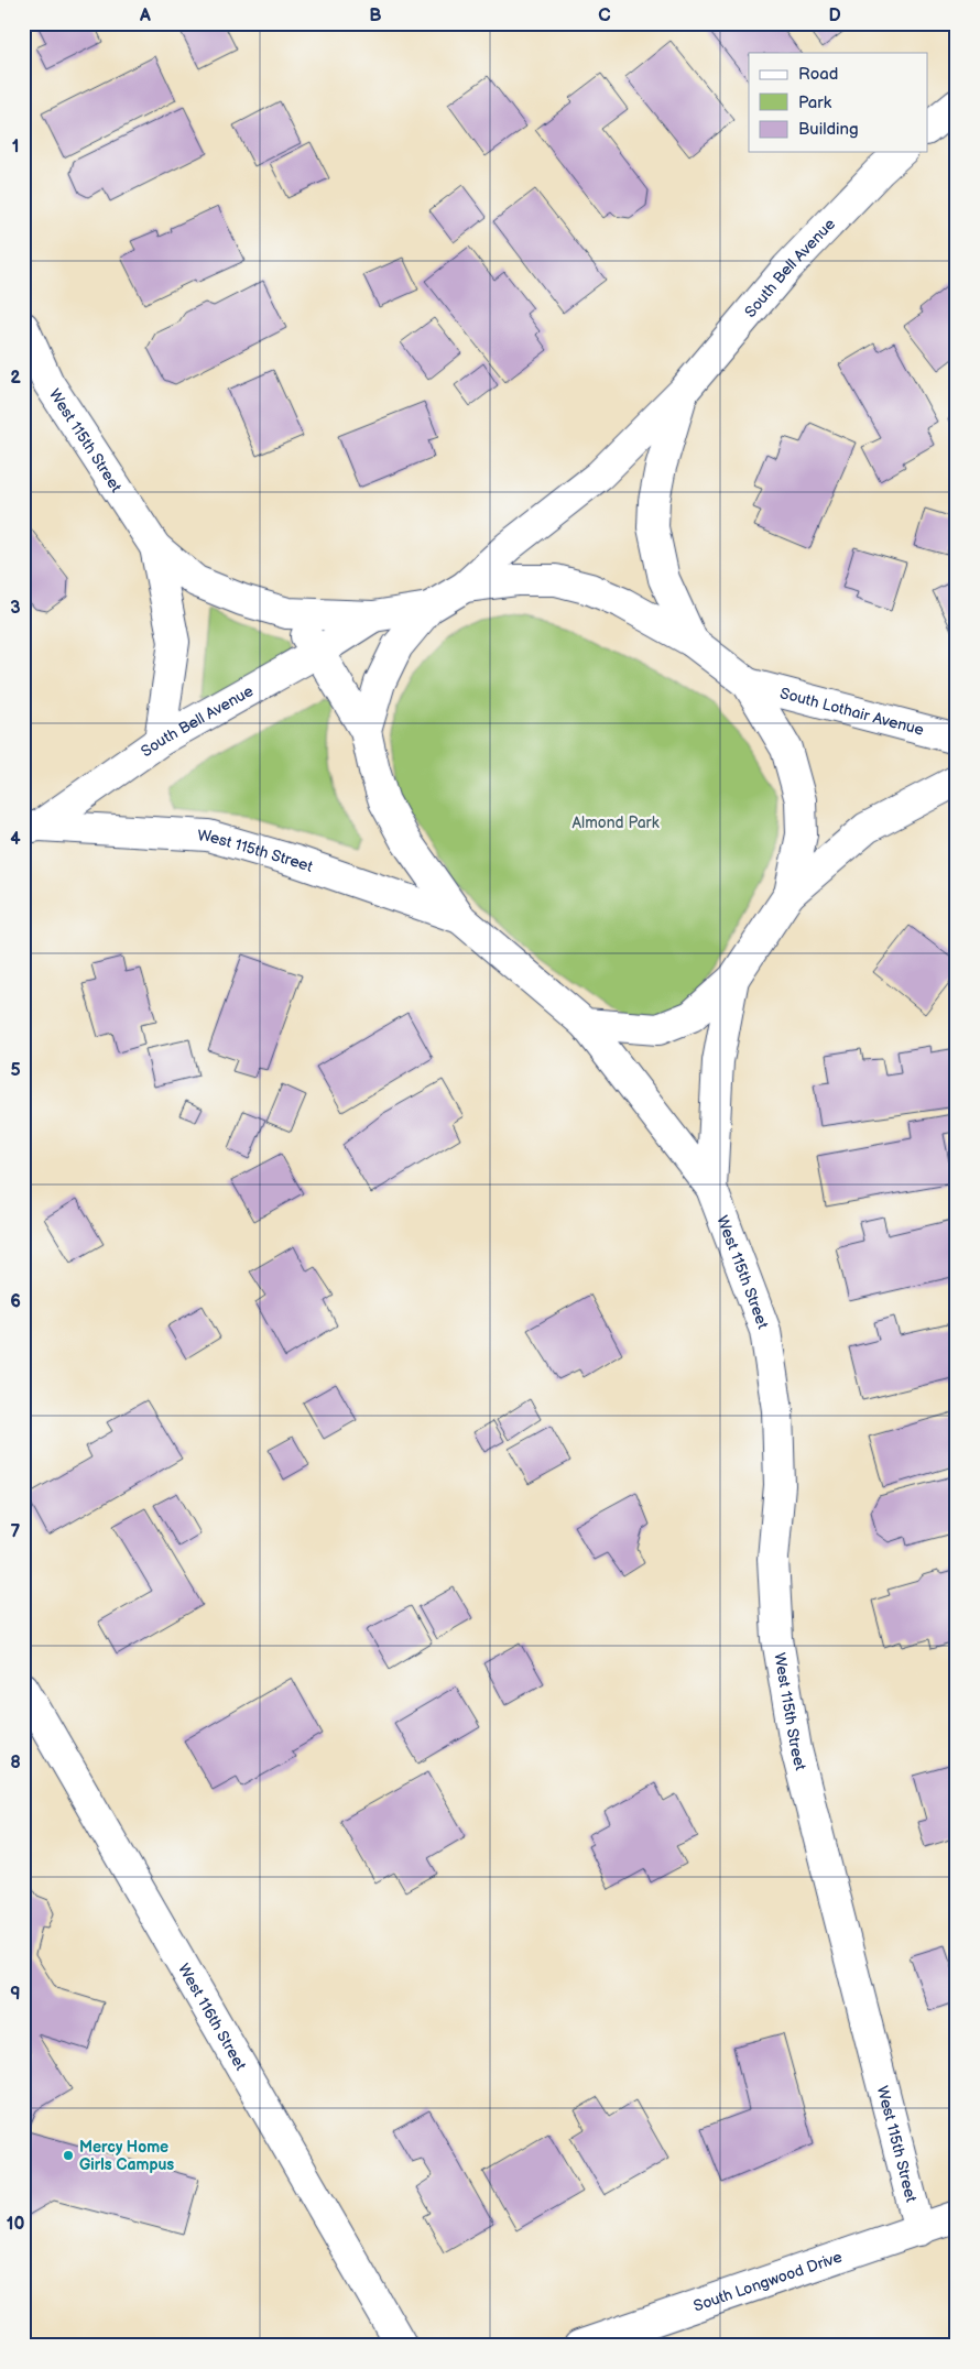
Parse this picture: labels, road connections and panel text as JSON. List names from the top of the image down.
{
  "streets": {
    "street": [
      "South Bell Avenue",
      "West 115th Street",
      "South Lothair Avenue",
      "West 116th Street",
      "South Longwood Drive"
    ]
  },
  "crossings": [
    ["South Bell Avenue", "West 115th Street"],
    ["West 115th Street", "South Longwood Drive"]
  ],
  "parks": ["Almond Park"],
  "places": ["Mercy Home Girls Campus"],
  "legend": ["Road", "Park", "Building"],
  "grid": {
    "columns": [
      "A",
      "B",
      "C",
      "D"
    ],
    "rows": [
      "1",
      "2",
      "3",
      "4",
      "5",
      "6",
      "7",
      "8",
      "9",
      "10"
    ]
  }
}
